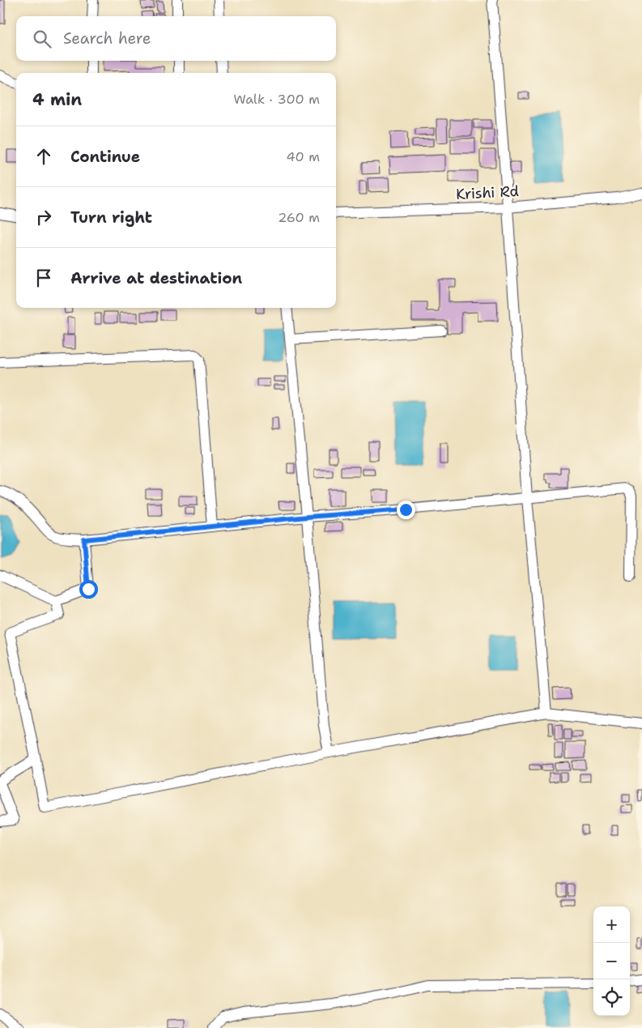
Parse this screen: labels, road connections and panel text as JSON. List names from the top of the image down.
{
  "streets": {
    "street": ["Krishi Rd"]
  },
  "page": {
    "search": "Search here",
    "heading": ["4 min", "Walk · 300 m"],
    "list": [
      ["Continue", "40 m"],
      ["Turn right", "260 m"],
      "Arrive at destination"
    ],
    "map_buttons": ["+", "−"]
  }
}
